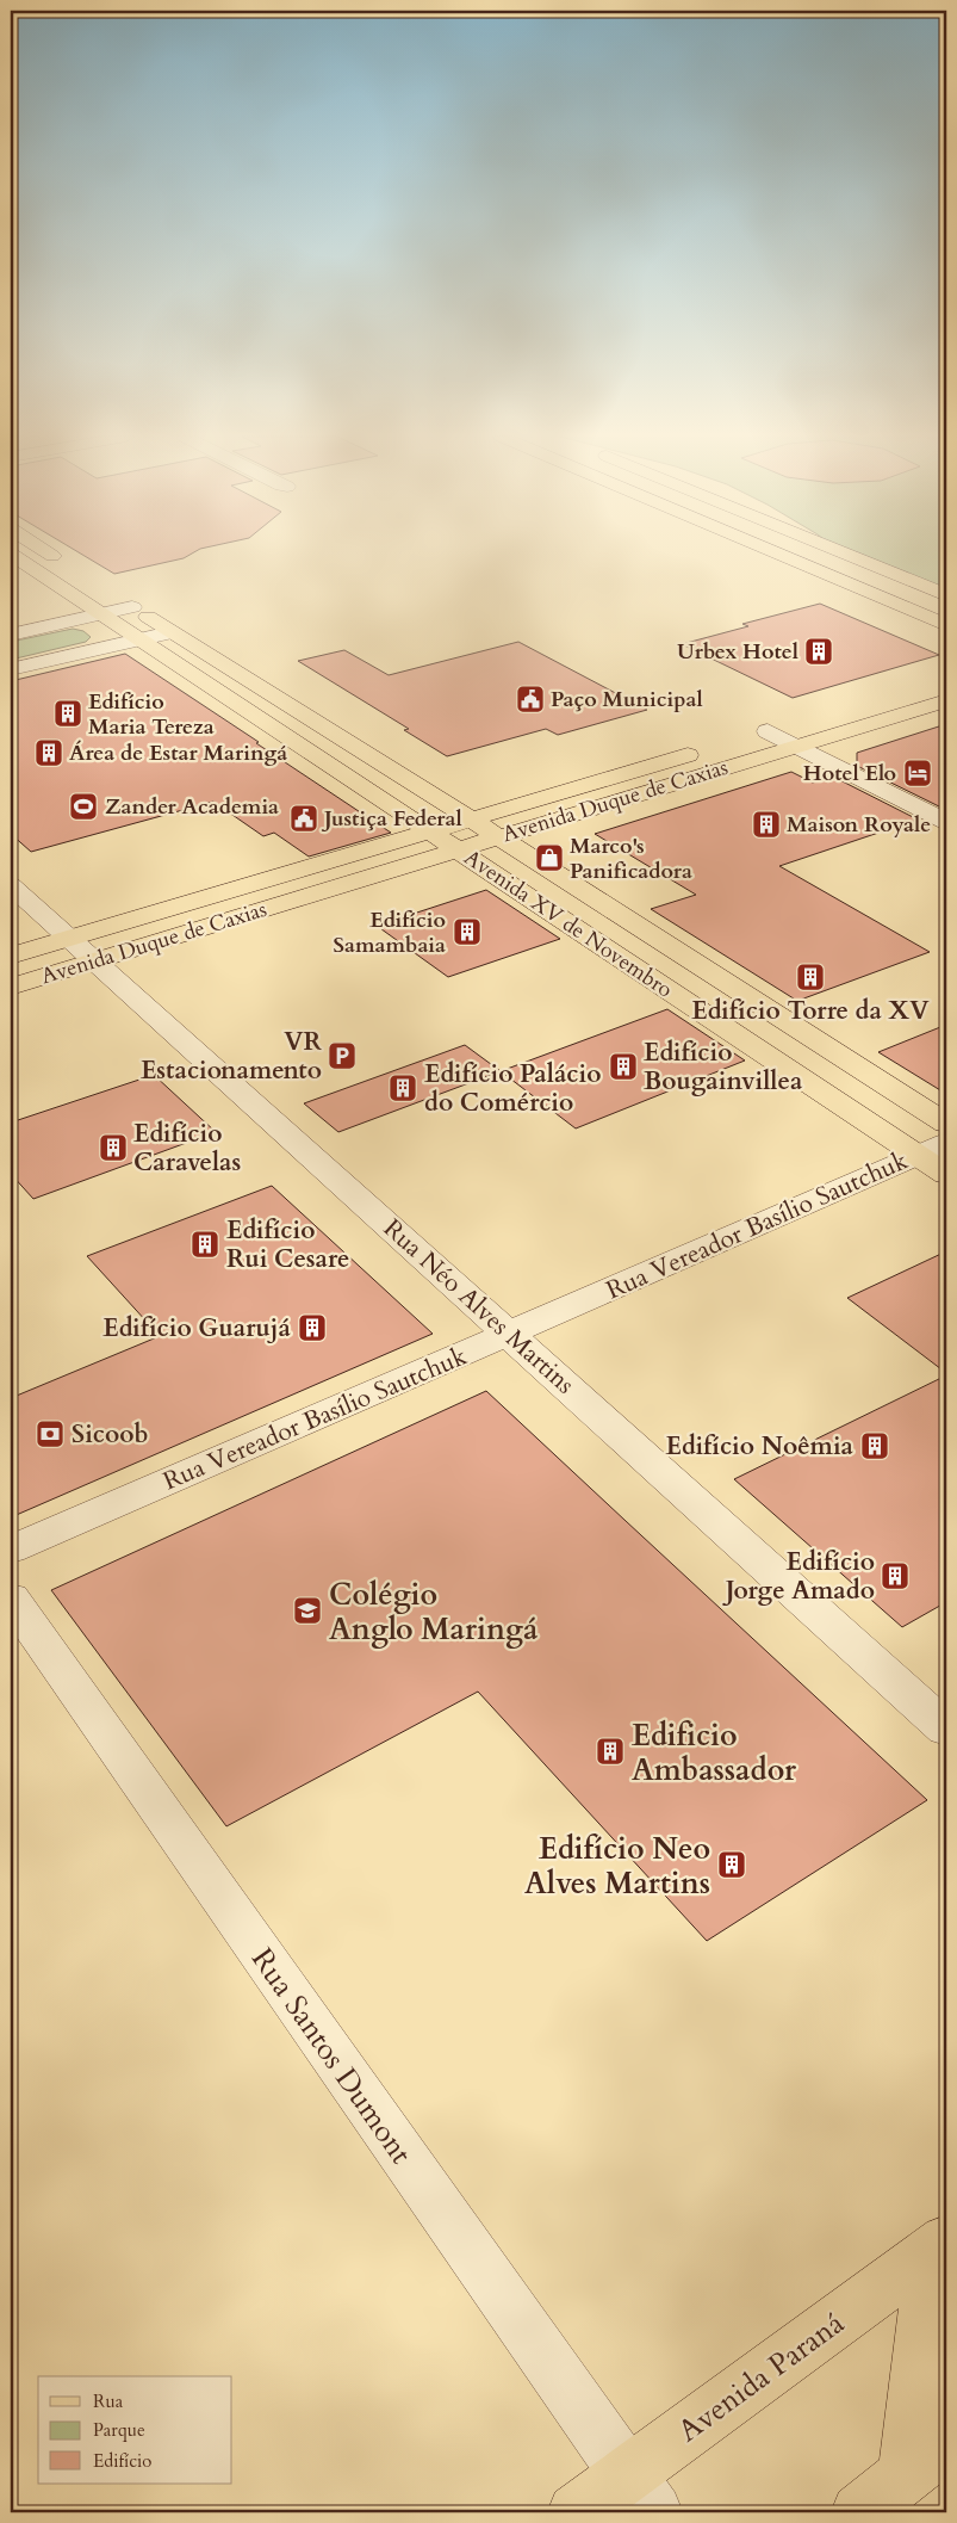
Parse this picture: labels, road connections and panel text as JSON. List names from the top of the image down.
{
  "streets": {
    "main road": ["Avenida Duque de Caxias", "Avenida XV de Novembro", "Avenida Paraná"],
    "street": ["Rua Vereador Basílio Sautchuk", "Rua Néo Alves Martins", "Rua Santos Dumont"]
  },
  "crossings": [
    ["Avenida Duque de Caxias", "Avenida XV de Novembro"],
    ["Avenida Duque de Caxias", "Rua Néo Alves Martins"],
    ["Avenida XV de Novembro", "Rua Vereador Basílio Sautchuk"],
    ["Rua Vereador Basílio Sautchuk", "Rua Néo Alves Martins"],
    ["Rua Santos Dumont", "Avenida Paraná"]
  ],
  "places": {
    "building": [
      "Urbex Hotel",
      "Edifício Maria Tereza",
      "Área de Estar Maringá",
      "Maison Royale",
      "Edifício Samambaia",
      "Edifício Torre da XV",
      "Edifício Bougainvillea",
      "Edifício Palácio do Comércio",
      "Edifício Caravelas",
      "Edifício Rui Cesare",
      "Edifício Guarujá",
      "Edifício Noêmia",
      "Edifício Jorge Amado",
      "Edificio Ambassador",
      "Edifício Neo Alves Martins"
    ],
    "public building": ["Paço Municipal", "Justiça Federal"],
    "hotel": ["Hotel Elo"],
    "sports": ["Zander Academia"],
    "shop": ["Marco's Panificadora"],
    "parking": ["VR Estacionamento"],
    "bank": ["Sicoob"],
    "school or university": ["Colégio Anglo Maringá"]
  },
  "legend": ["Rua", "Parque", "Edifício"]
}
